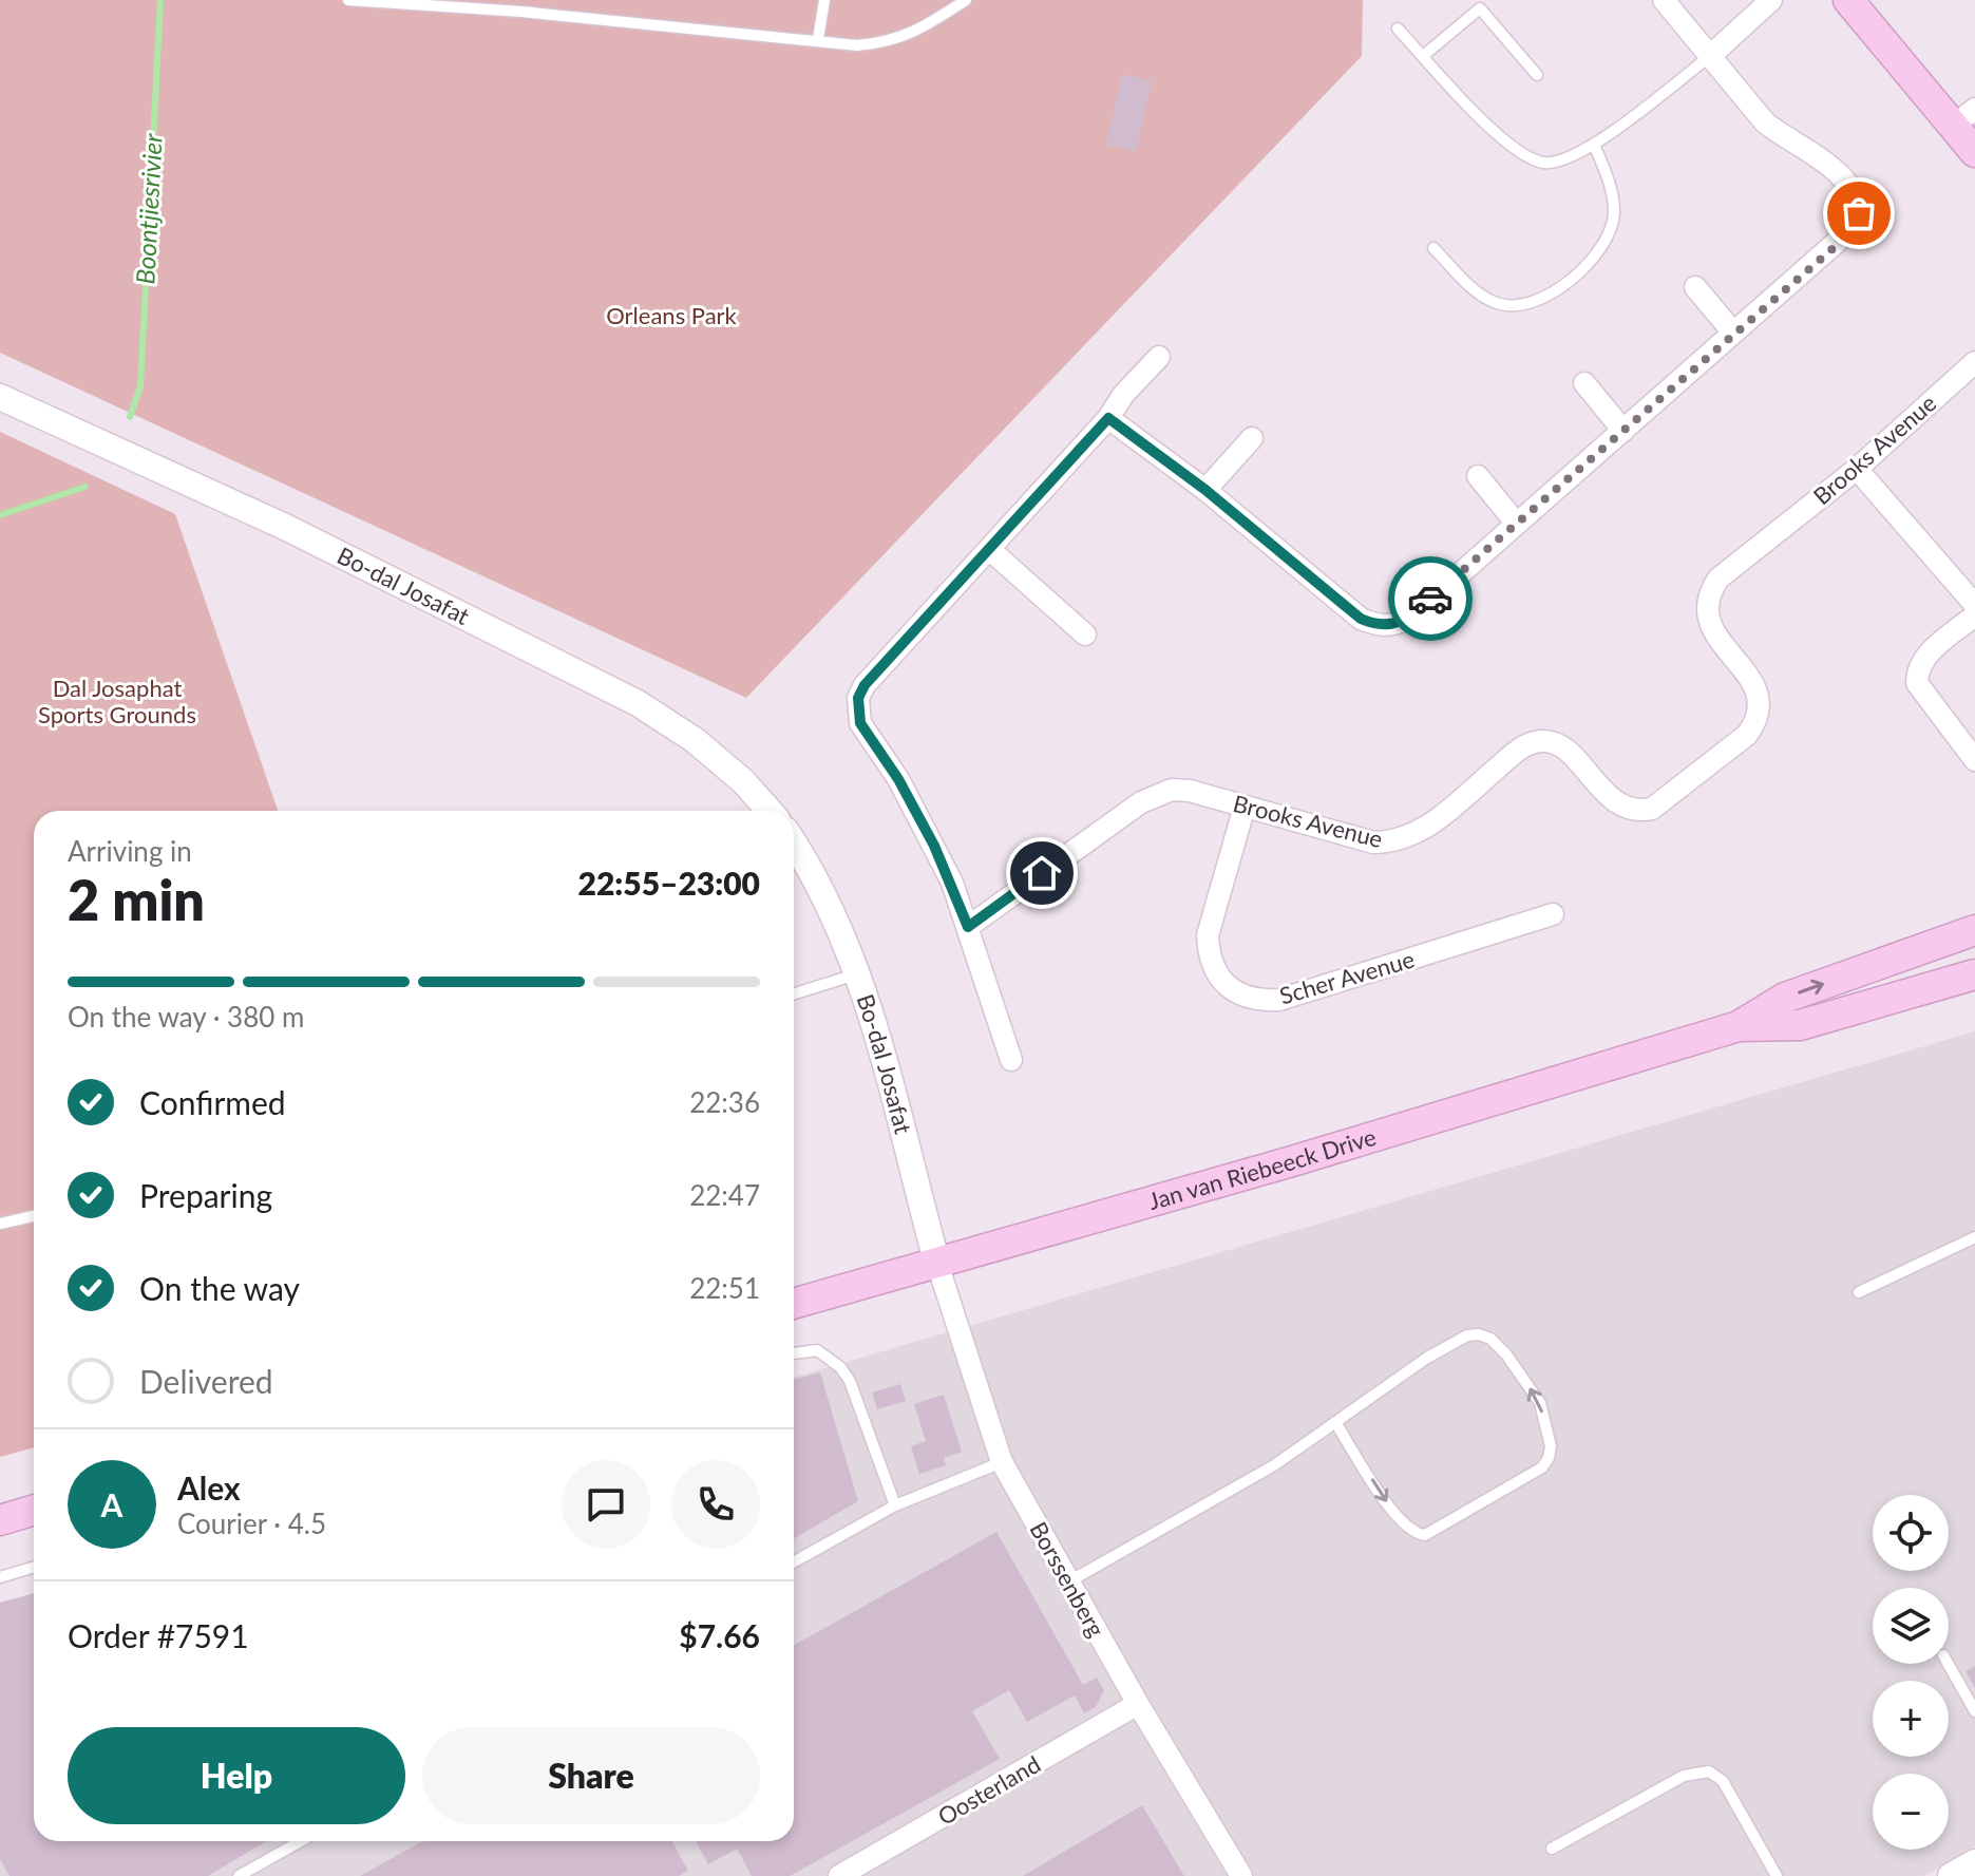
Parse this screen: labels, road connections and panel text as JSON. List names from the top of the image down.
{
  "streets": {
    "main road": ["Jan van Riebeeck Drive"],
    "street": [
      "Brooks Avenue",
      "Bo-dal Josafat",
      "Scher Avenue",
      "Borssenberg",
      "Oosterland"
    ]
  },
  "crossings": [
    ["Brooks Avenue", "Scher Avenue"],
    ["Bo-dal Josafat", "Jan van Riebeeck Drive"],
    ["Bo-dal Josafat", "Borssenberg"],
    ["Jan van Riebeeck Drive", "Borssenberg"],
    ["Borssenberg", "Oosterland"]
  ],
  "water": ["Boontjiesrivier"],
  "parks": ["Orleans Park", "Dal Josaphat Sports Grounds"],
  "page": {
    "heading": ["2 min", "Arriving in", "22:55–23:00"],
    "panel": [
      "Alex",
      "Courier · 4.5",
      "Order #7591",
      "$7.66"
    ],
    "bar": "On the way · 380 m",
    "list": [
      ["Confirmed", "22:36"],
      ["Preparing", "22:47"],
      ["On the way", "22:51"],
      "Delivered"
    ],
    "round": "A",
    "map_buttons": ["+", "−"],
    "buttons": ["Help", "Share"]
  }
}
